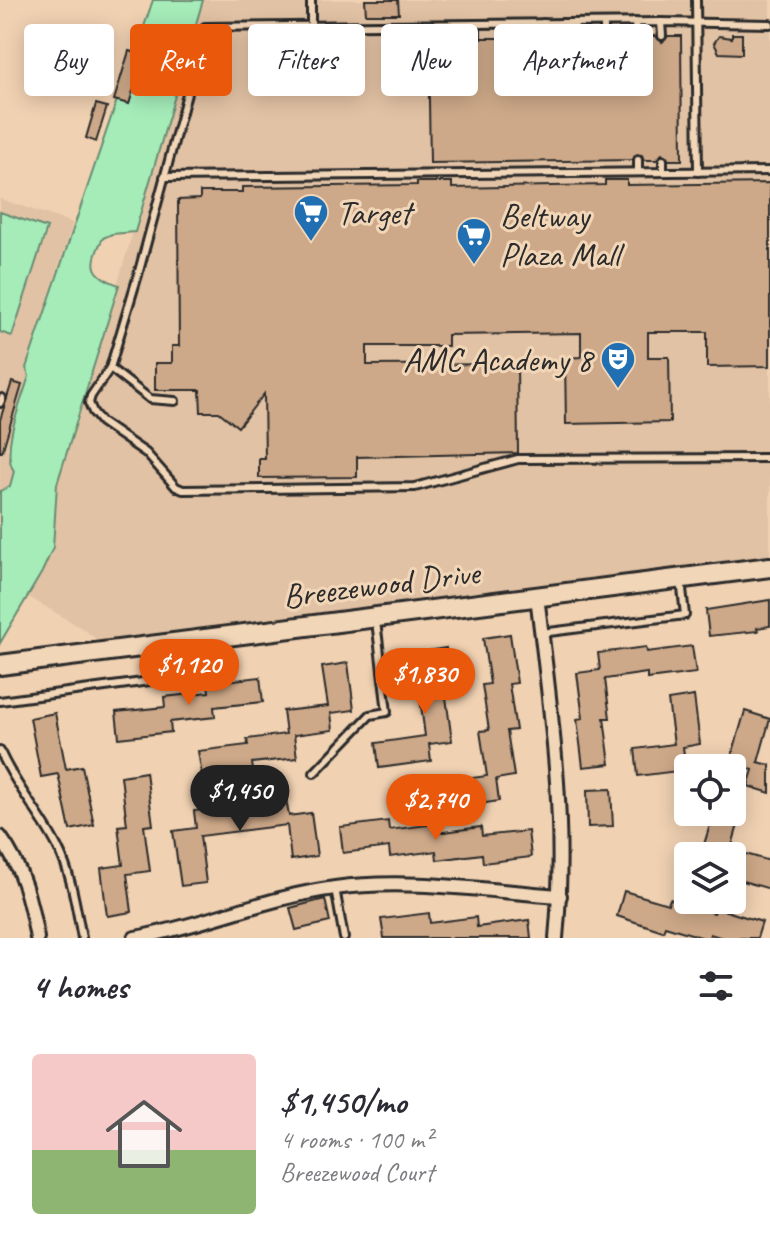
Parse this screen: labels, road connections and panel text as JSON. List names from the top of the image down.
{
  "streets": {
    "street": ["Breezewood Drive"]
  },
  "places": {
    "supermarket": ["Target", "Beltway Plaza Mall"],
    "theatre": ["AMC Academy 8"]
  },
  "page": {
    "chip": [
      "Buy",
      "Rent",
      "Filters",
      "New",
      "Apartment"
    ],
    "price": [
      "$1,120",
      "$1,830",
      "$1,450",
      "$2,740"
    ],
    "heading": "4 homes",
    "list": [
      {
        "name": "$1,450/mo",
        "note": "4 rooms · 100 m² · Breezewood Court"
      }
    ]
  }
}
